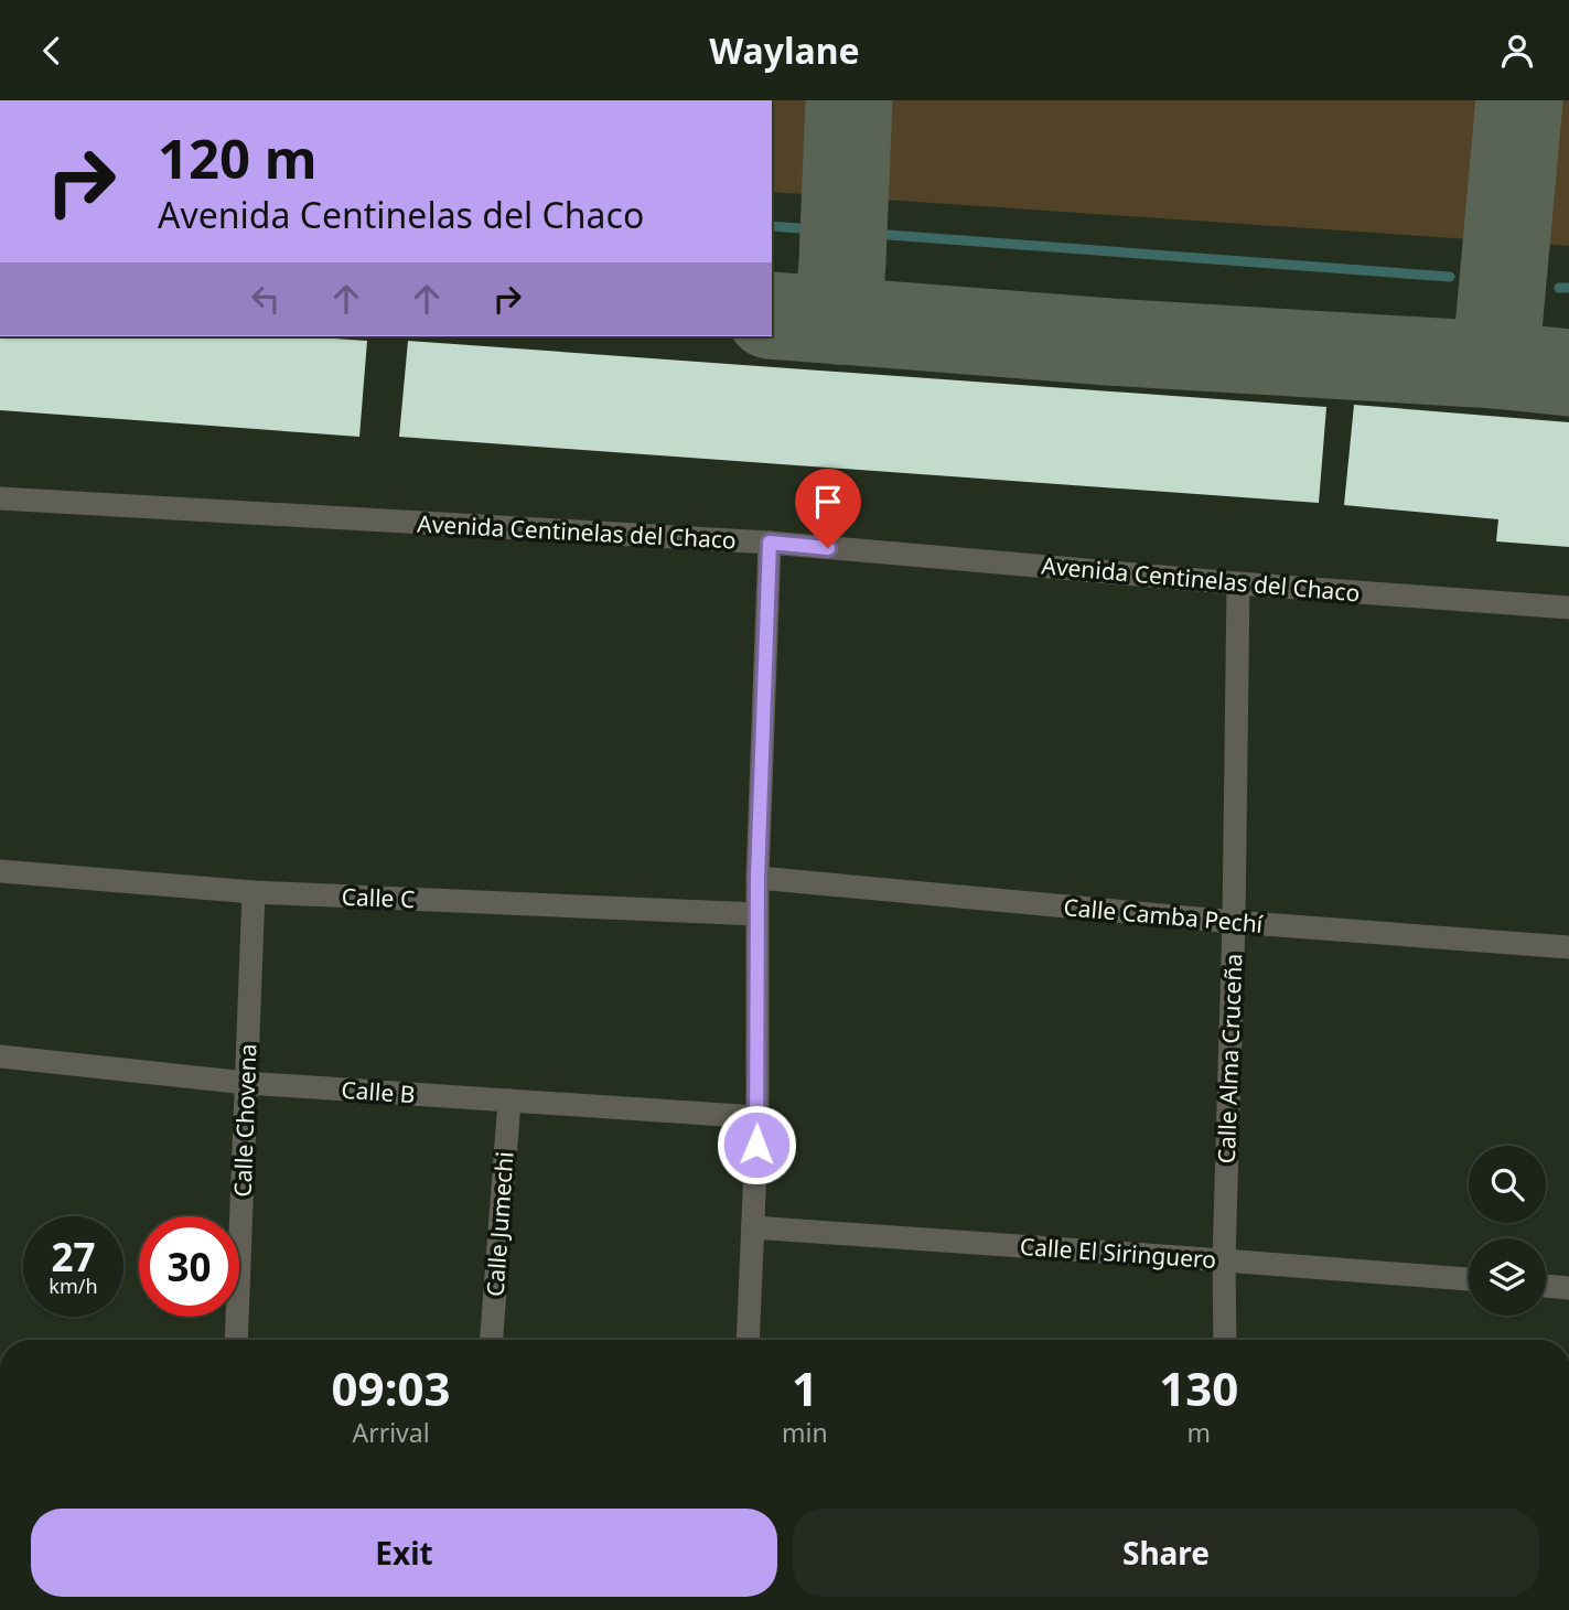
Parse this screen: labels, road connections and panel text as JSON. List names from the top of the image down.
{
  "streets": {
    "street": [
      "Avenida Centinelas del Chaco",
      "Calle C",
      "Calle Camba Pechí",
      "Calle Alma Cruceña",
      "Calle B",
      "Calle Chovena",
      "Calle Jumechi",
      "Calle El Siringuero"
    ]
  },
  "crossings": [
    ["Avenida Centinelas del Chaco", "Calle Alma Cruceña"],
    ["Calle C", "Calle Chovena"],
    ["Calle Camba Pechí", "Calle Alma Cruceña"],
    ["Calle Alma Cruceña", "Calle El Siringuero"],
    ["Calle B", "Calle Chovena"],
    ["Calle B", "Calle Jumechi"]
  ],
  "page": {
    "header": "Waylane",
    "turn": ["120 m", "Avenida Centinelas del Chaco"],
    "speed": "27 km/h",
    "limit": "30",
    "eta": [
      "09:03",
      "Arrival",
      "1",
      "min",
      "130",
      "m"
    ],
    "buttons": ["Exit", "Share"]
  }
}
